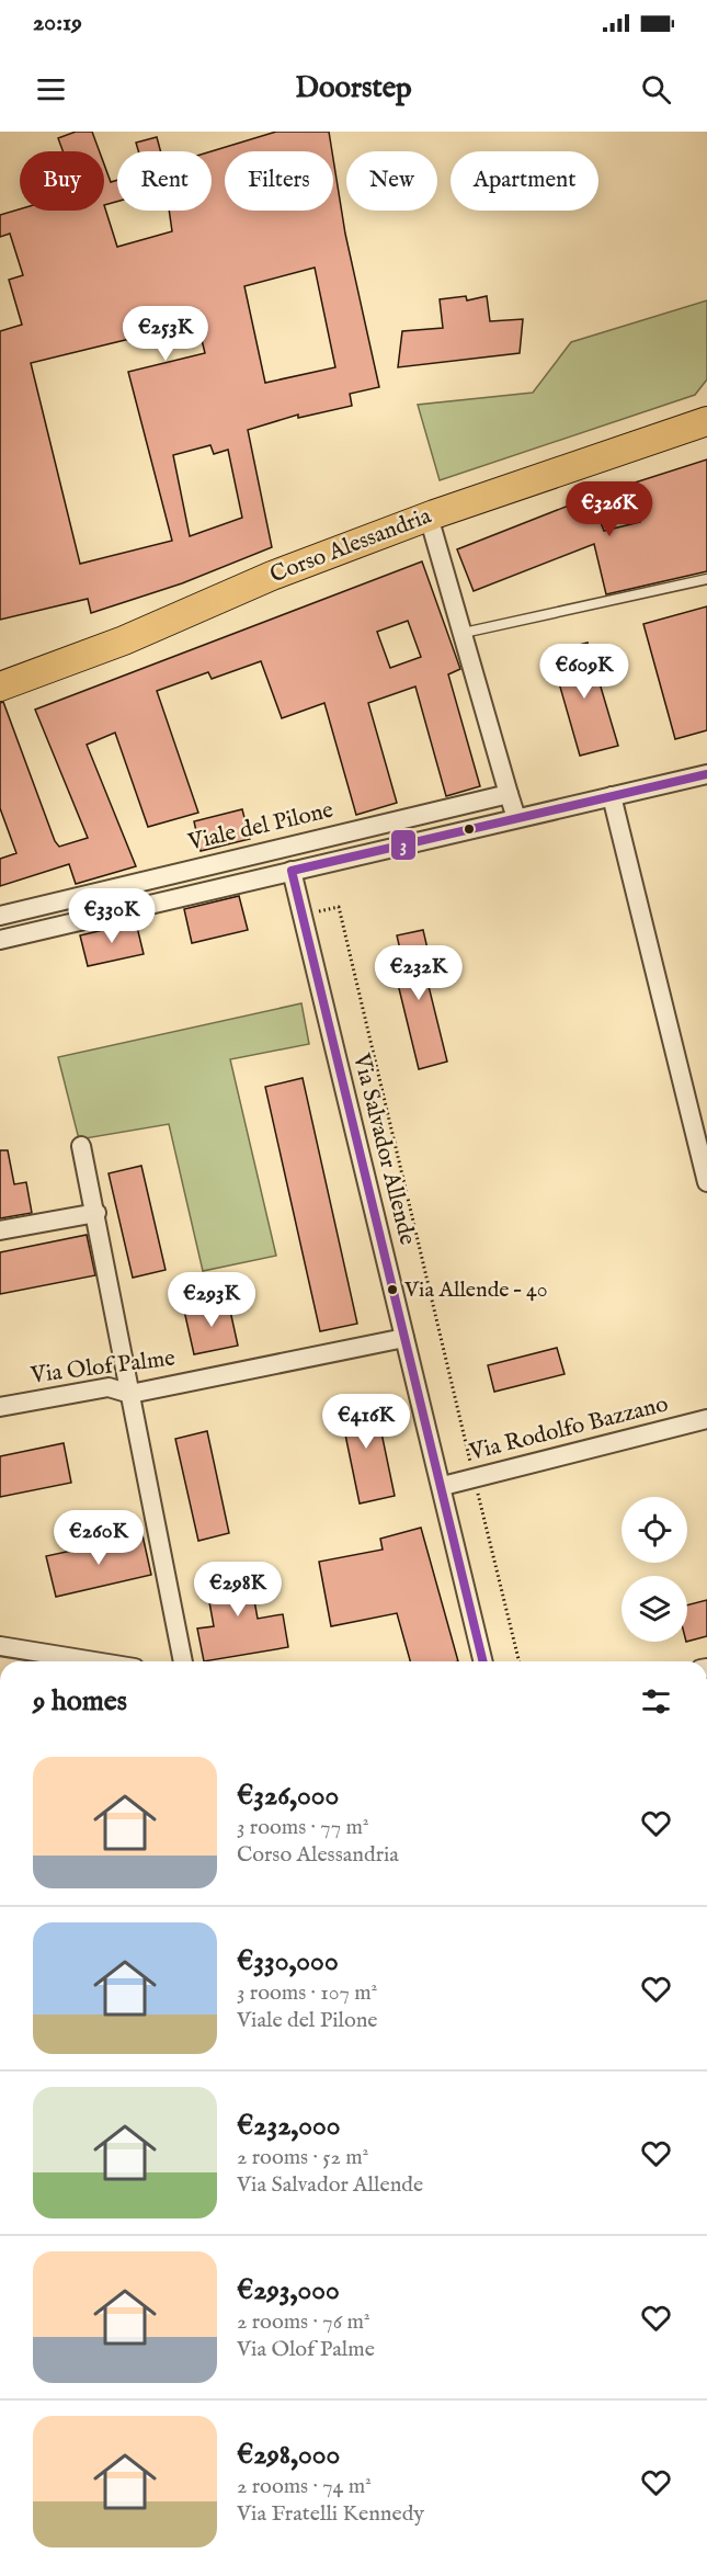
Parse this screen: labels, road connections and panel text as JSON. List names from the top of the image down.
{
  "streets": {
    "main road": ["Corso Alessandria"],
    "street": [
      "Viale del Pilone",
      "Via Salvador Allende",
      "Via Olof Palme",
      "Via Rodolfo Bazzano"
    ]
  },
  "crossings": [
    ["Via Salvador Allende", "Via Olof Palme"],
    ["Via Salvador Allende", "Via Rodolfo Bazzano"]
  ],
  "places": ["Via Allende – 40"],
  "lines": ["transit line 3"],
  "page": {
    "status": "20:19",
    "header": "Doorstep",
    "chip": [
      "Buy",
      "Rent",
      "Filters",
      "New",
      "Apartment"
    ],
    "price": [
      "€253K",
      "€326K",
      "€609K",
      "€330K",
      "€232K",
      "€293K",
      "€416K",
      "€260K",
      "€298K"
    ],
    "heading": "9 homes",
    "list": [
      {
        "name": "€326,000",
        "note": "3 rooms · 77 m² · Corso Alessandria"
      },
      {
        "name": "€330,000",
        "note": "3 rooms · 107 m² · Viale del Pilone"
      },
      {
        "name": "€232,000",
        "note": "2 rooms · 52 m² · Via Salvador Allende"
      },
      {
        "name": "€293,000",
        "note": "2 rooms · 76 m² · Via Olof Palme"
      },
      {
        "name": "€298,000",
        "note": "2 rooms · 74 m² · Via Fratelli Kennedy"
      }
    ]
  }
}
